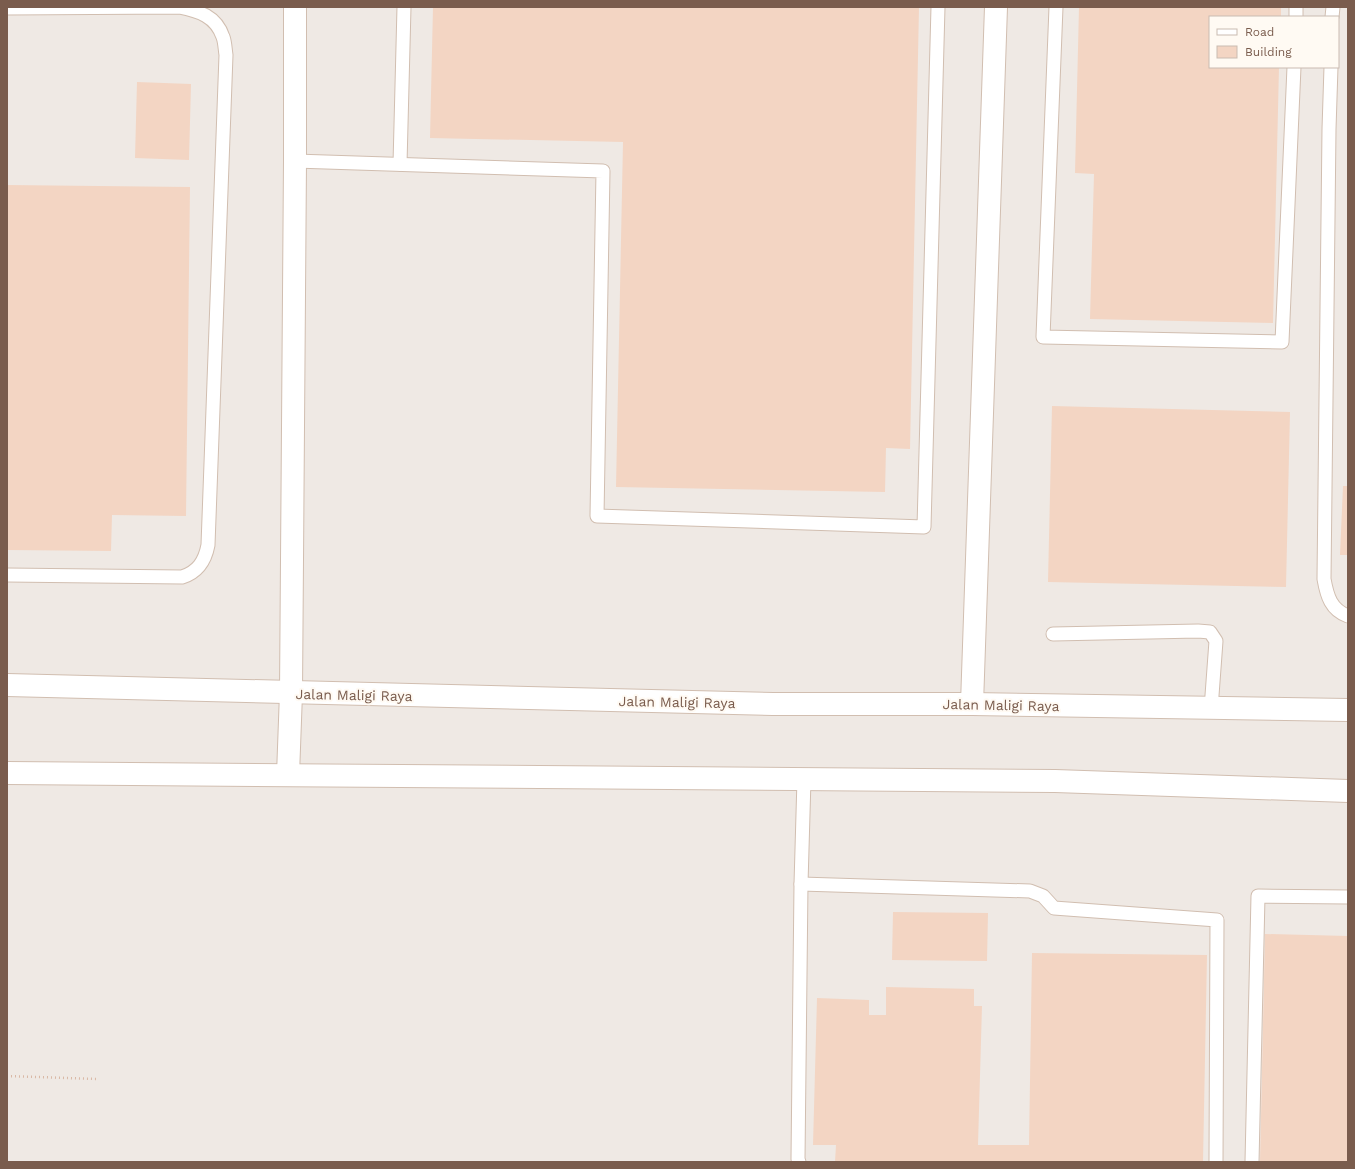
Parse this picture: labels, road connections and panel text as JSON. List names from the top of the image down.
{
  "streets": {
    "street": ["Jalan Maligi Raya"]
  },
  "legend": ["Road", "Building"]
}
